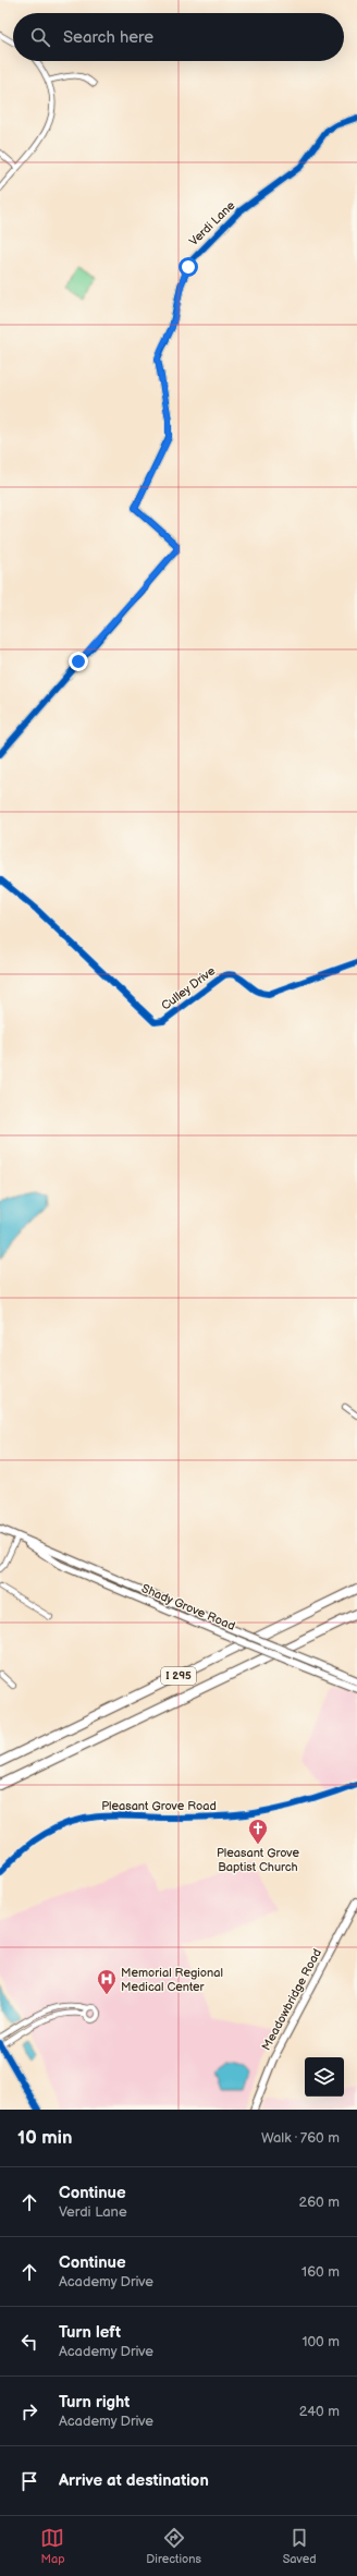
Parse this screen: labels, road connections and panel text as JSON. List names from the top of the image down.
{
  "streets": {
    "highway": ["I 295"],
    "main road": ["Verdi Lane", "Shady Grove Road", "Meadowbridge Road"],
    "street": ["Culley Drive", "Pleasant Grove Road"]
  },
  "places": {
    "church": ["Pleasant Grove Baptist Church"],
    "hospital": ["Memorial Regional Medical Center"]
  },
  "page": {
    "search": "Search here",
    "heading": ["10 min", "Walk · 760 m"],
    "list": [
      ["Continue", "Verdi Lane", "260 m"],
      ["Continue", "Academy Drive", "160 m"],
      ["Turn left", "Academy Drive", "100 m"],
      ["Turn right", "Academy Drive", "240 m"],
      "Arrive at destination"
    ],
    "nav": ["Map", "Directions", "Saved"]
  }
}
